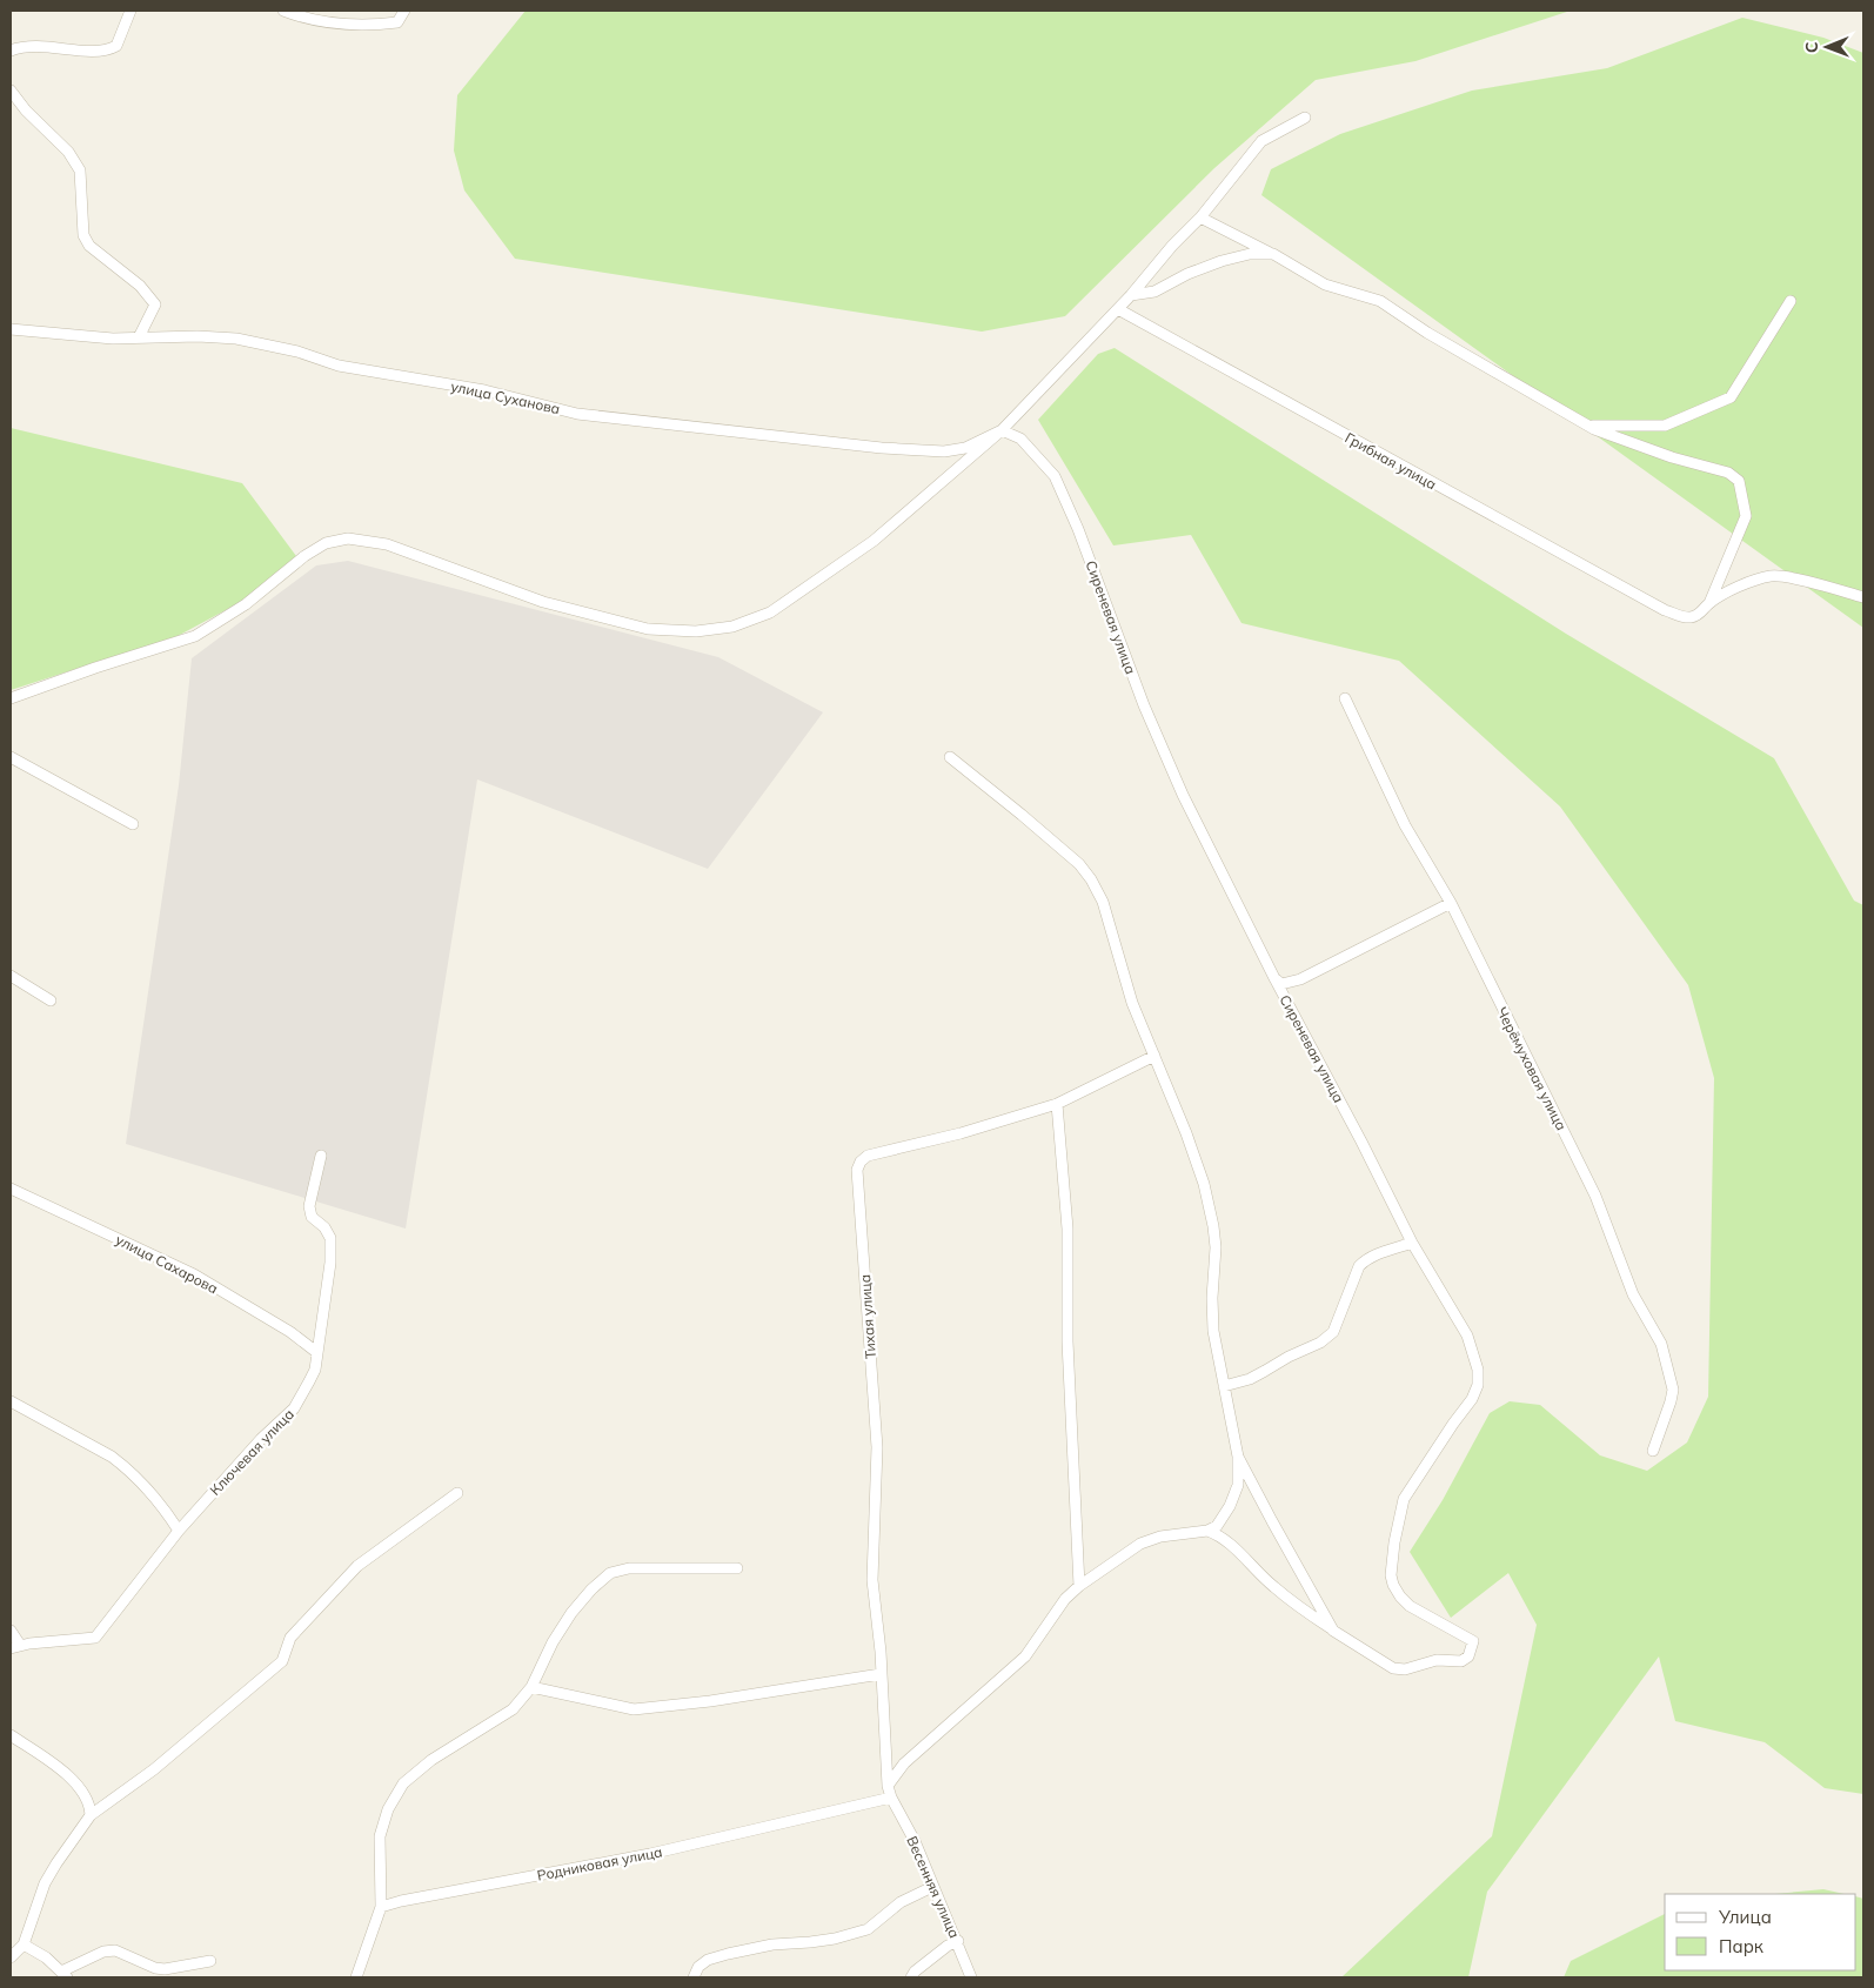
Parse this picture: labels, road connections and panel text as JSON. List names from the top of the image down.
{
  "streets": {
    "street": [
      "улица Суханова",
      "Грибная улица",
      "Сиреневая улица",
      "Черёмуховая улица",
      "улица Сахарова",
      "Тихая улица",
      "Ключевая улица",
      "Родниковая улица",
      "Весенняя улица"
    ]
  },
  "crossings": [
    ["улица Суханова", "Сиреневая улица"],
    ["улица Сахарова", "Ключевая улица"],
    ["Тихая улица", "Весенняя улица"],
    ["Родниковая улица", "Весенняя улица"]
  ],
  "legend": ["Улица", "Парк"],
  "north": "left"
}
